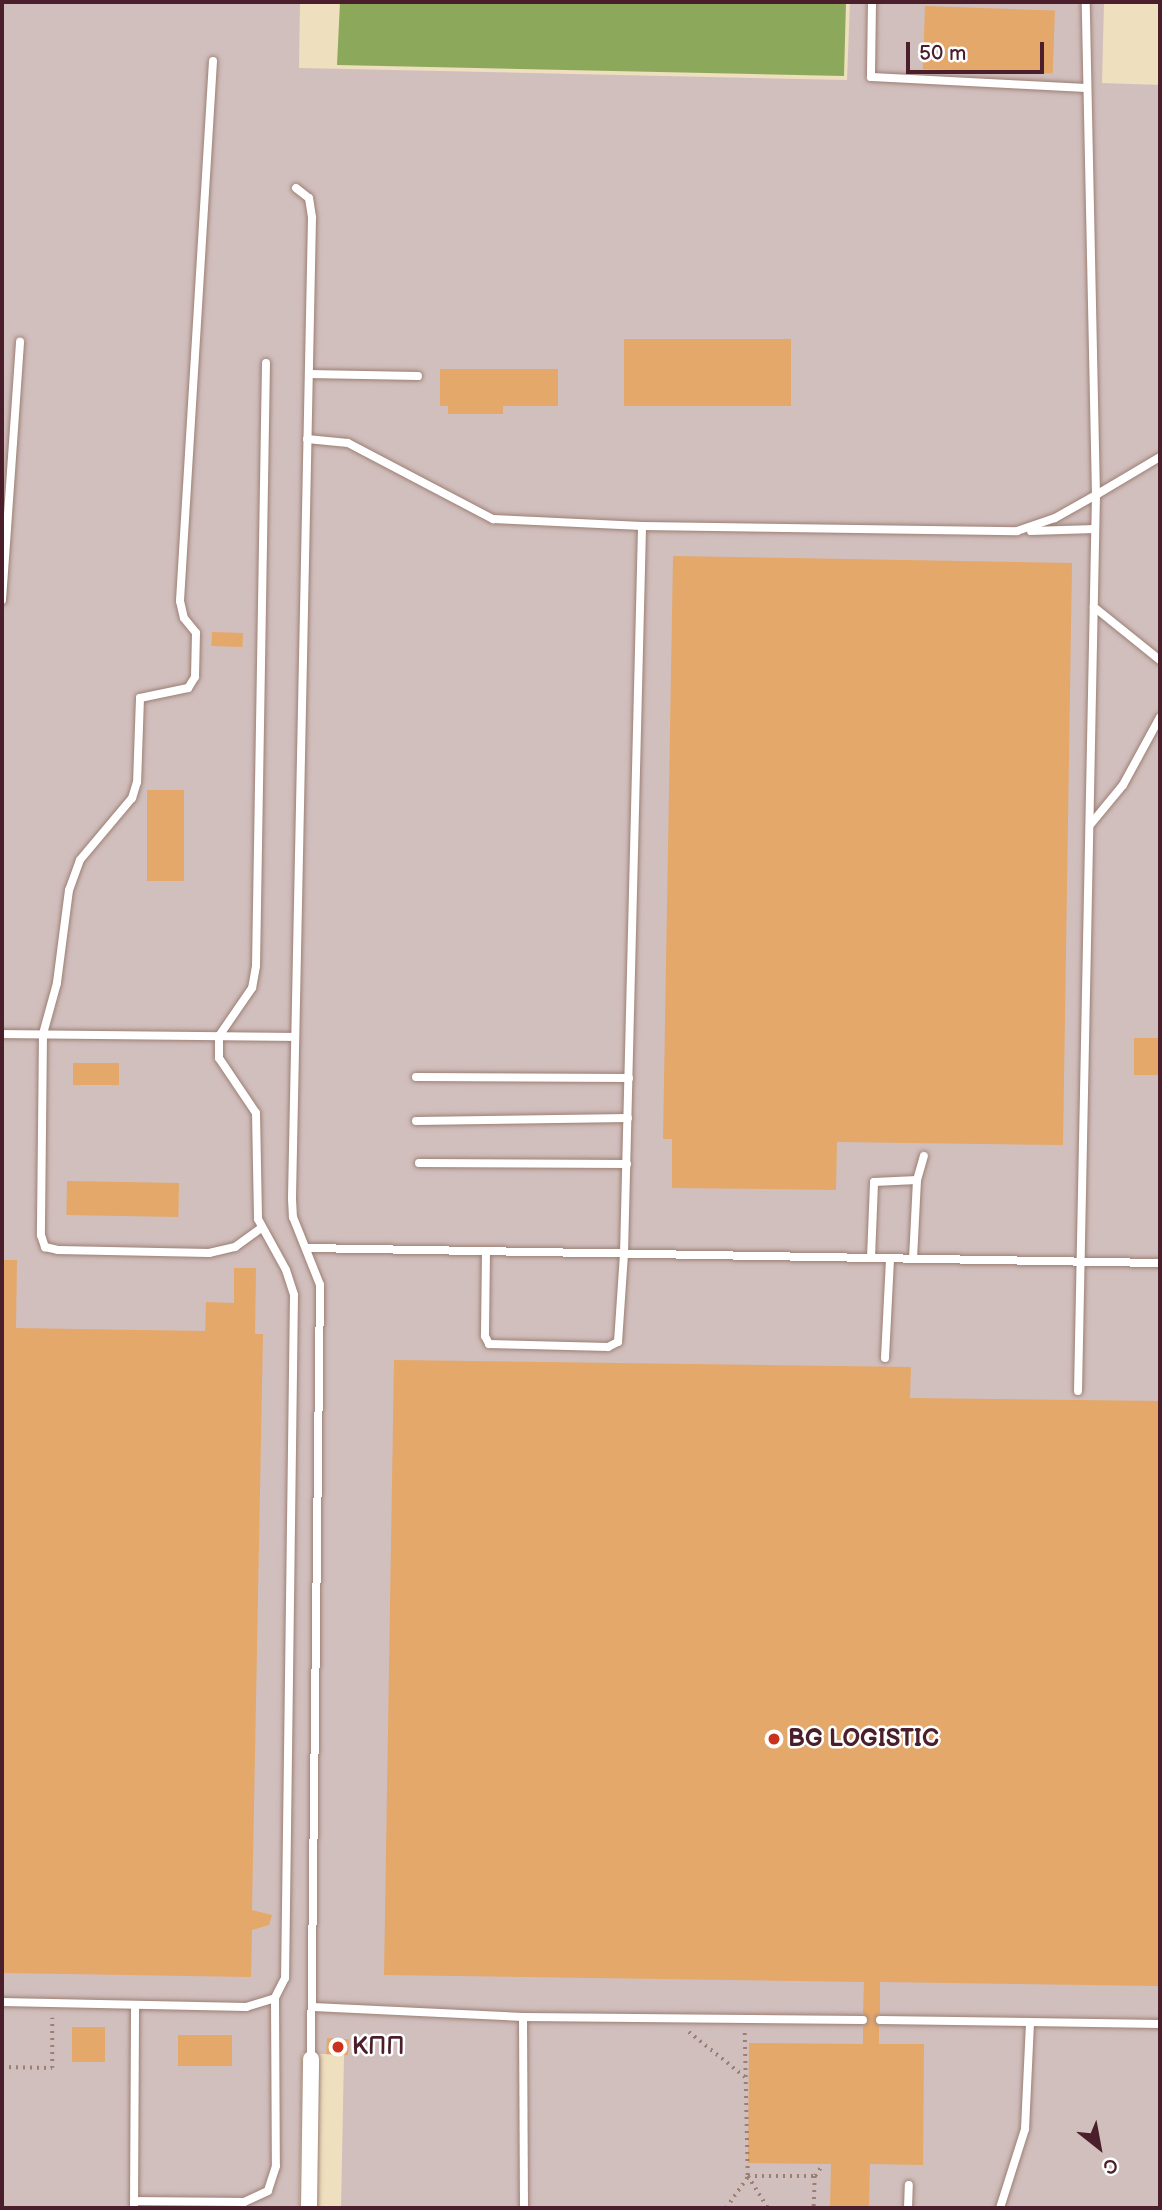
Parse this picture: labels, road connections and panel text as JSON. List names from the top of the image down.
{
  "places": ["BG LOGISTIC", "КПП"],
  "scale_bar": "50 m",
  "north": "bottom right"
}
